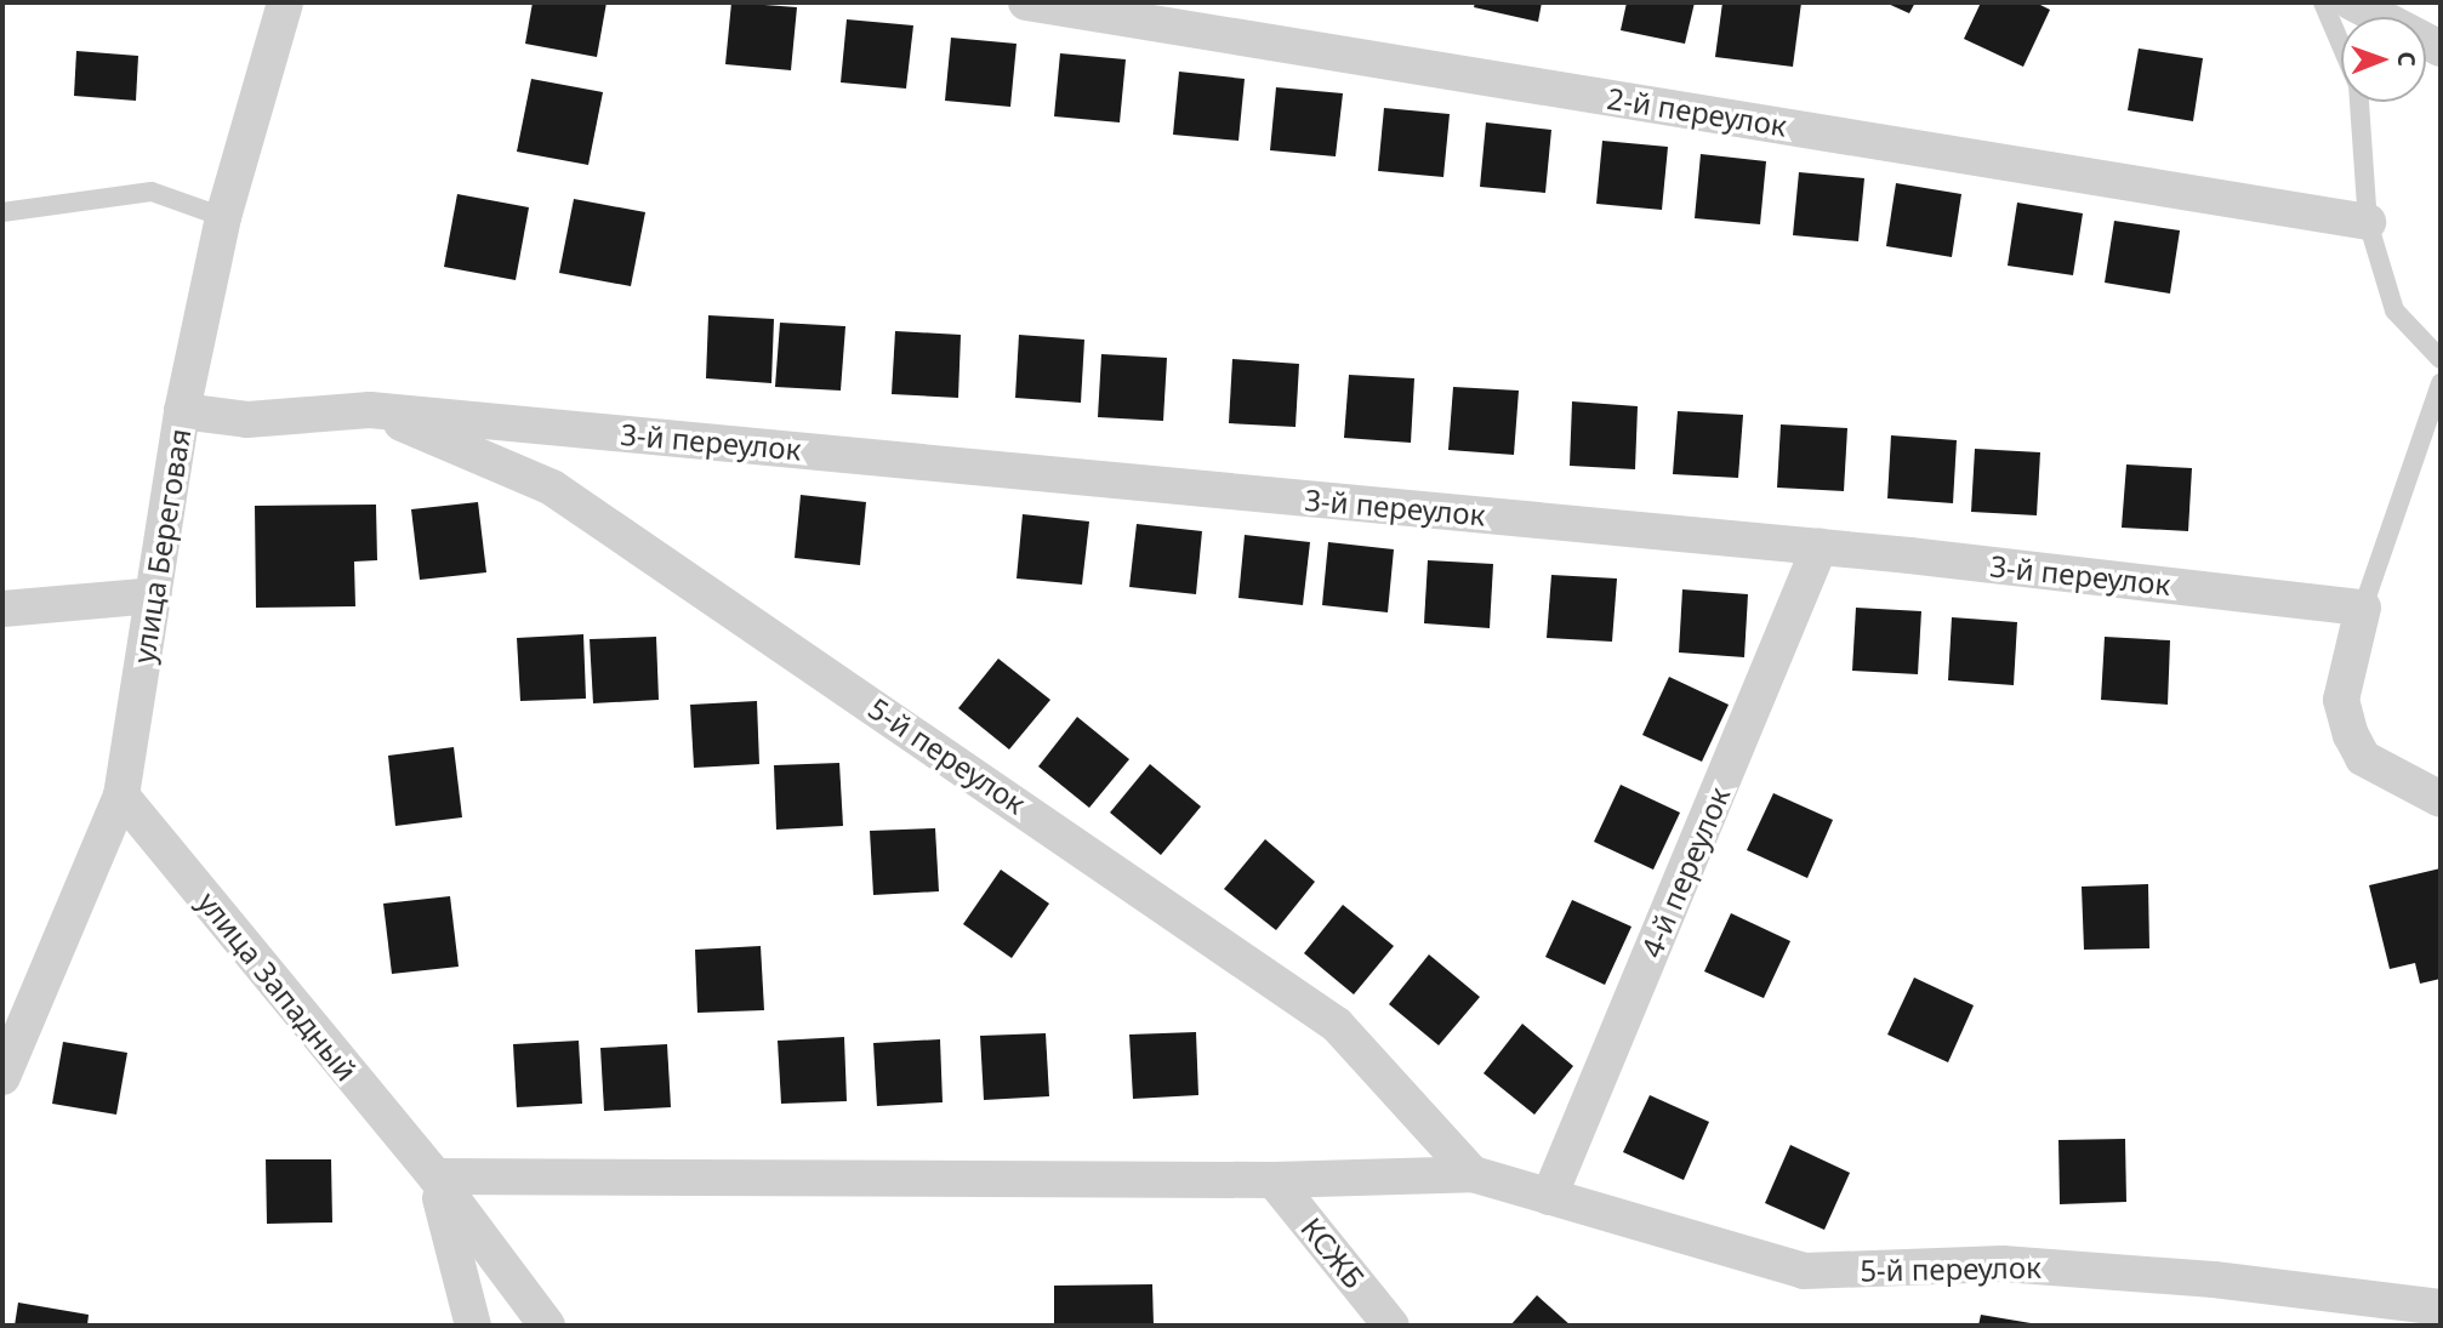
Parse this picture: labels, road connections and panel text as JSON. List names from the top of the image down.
{
  "streets": {
    "street": [
      "2-й переулок",
      "3-й переулок",
      "улица Береговая",
      "5-й переулок",
      "4-й переулок",
      "улица Западный",
      "КСЖБ"
    ]
  },
  "crossings": [
    ["3-й переулок", "улица Береговая"],
    ["3-й переулок", "5-й переулок"],
    ["3-й переулок", "4-й переулок"],
    ["улица Береговая", "улица Западный"],
    ["5-й переулок", "4-й переулок"],
    ["5-й переулок", "улица Западный"],
    ["5-й переулок", "КСЖБ"]
  ],
  "north": "right"
}
